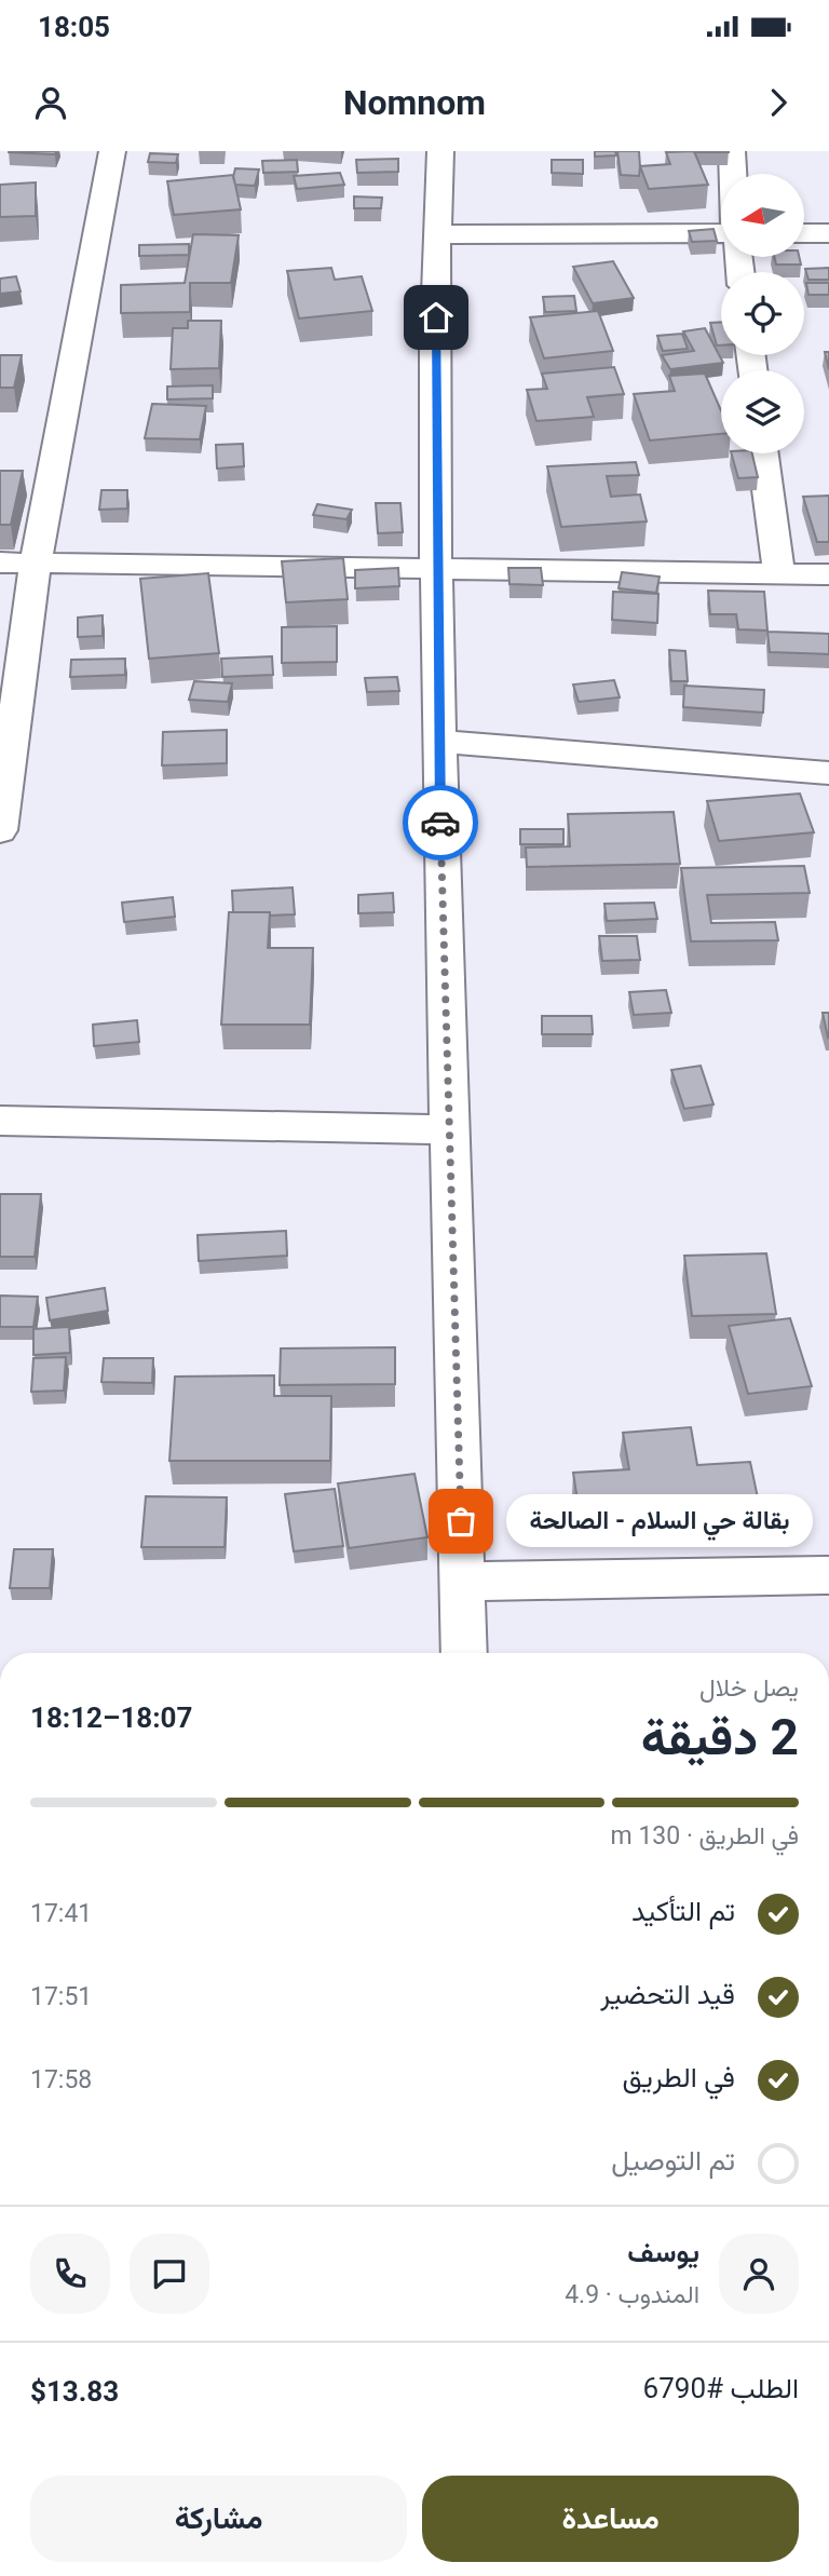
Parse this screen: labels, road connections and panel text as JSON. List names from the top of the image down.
{
  "places": ["بقالة حي السلام - الصالحة"],
  "north": "left",
  "page": {
    "status": "18:05",
    "header": "Nomnom",
    "bubble": "بقالة حي السلام - الصالحة",
    "heading": ["2 دقيقة", "يصل خلال", "18:07–18:12"],
    "panel": [
      "يوسف",
      "المندوب · 4.9",
      "الطلب #6790",
      "$13.83"
    ],
    "bar": "في الطريق · 130 m",
    "list": [
      ["تم التأكيد", "17:41"],
      ["قيد التحضير", "17:51"],
      ["في الطريق", "17:58"],
      "تم التوصيل"
    ],
    "buttons": ["مساعدة", "مشاركة"]
  }
}
